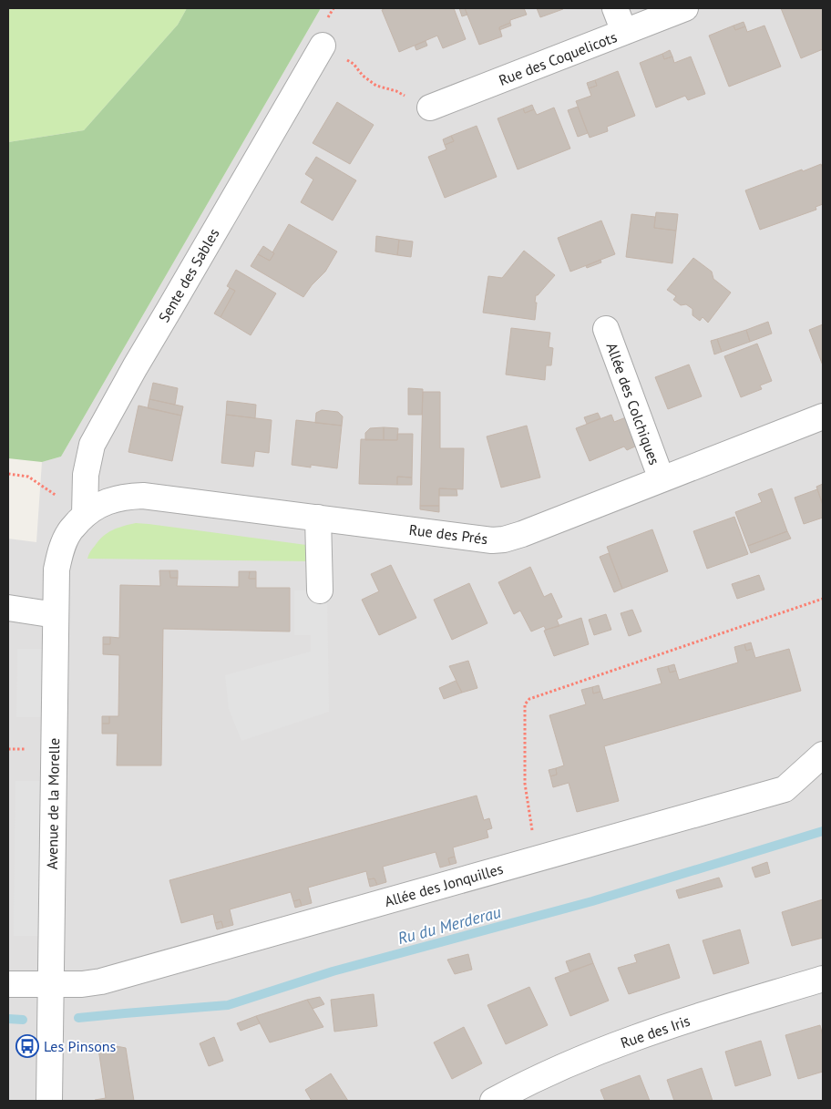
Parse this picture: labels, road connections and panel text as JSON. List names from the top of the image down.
{
  "streets": {
    "street": [
      "Rue des Coquelicots",
      "Sente des Sables",
      "Allée des Colchiques",
      "Rue des Prés",
      "Avenue de la Morelle",
      "Allée des Jonquilles",
      "Rue des Iris"
    ]
  },
  "crossings": [
    ["Sente des Sables", "Rue des Prés"],
    ["Sente des Sables", "Avenue de la Morelle"],
    ["Allée des Colchiques", "Rue des Prés"],
    ["Rue des Prés", "Avenue de la Morelle"],
    ["Avenue de la Morelle", "Allée des Jonquilles"]
  ],
  "water": ["Ru du Merderau"],
  "places": {
    "bus stop": ["Les Pinsons"]
  }
}
